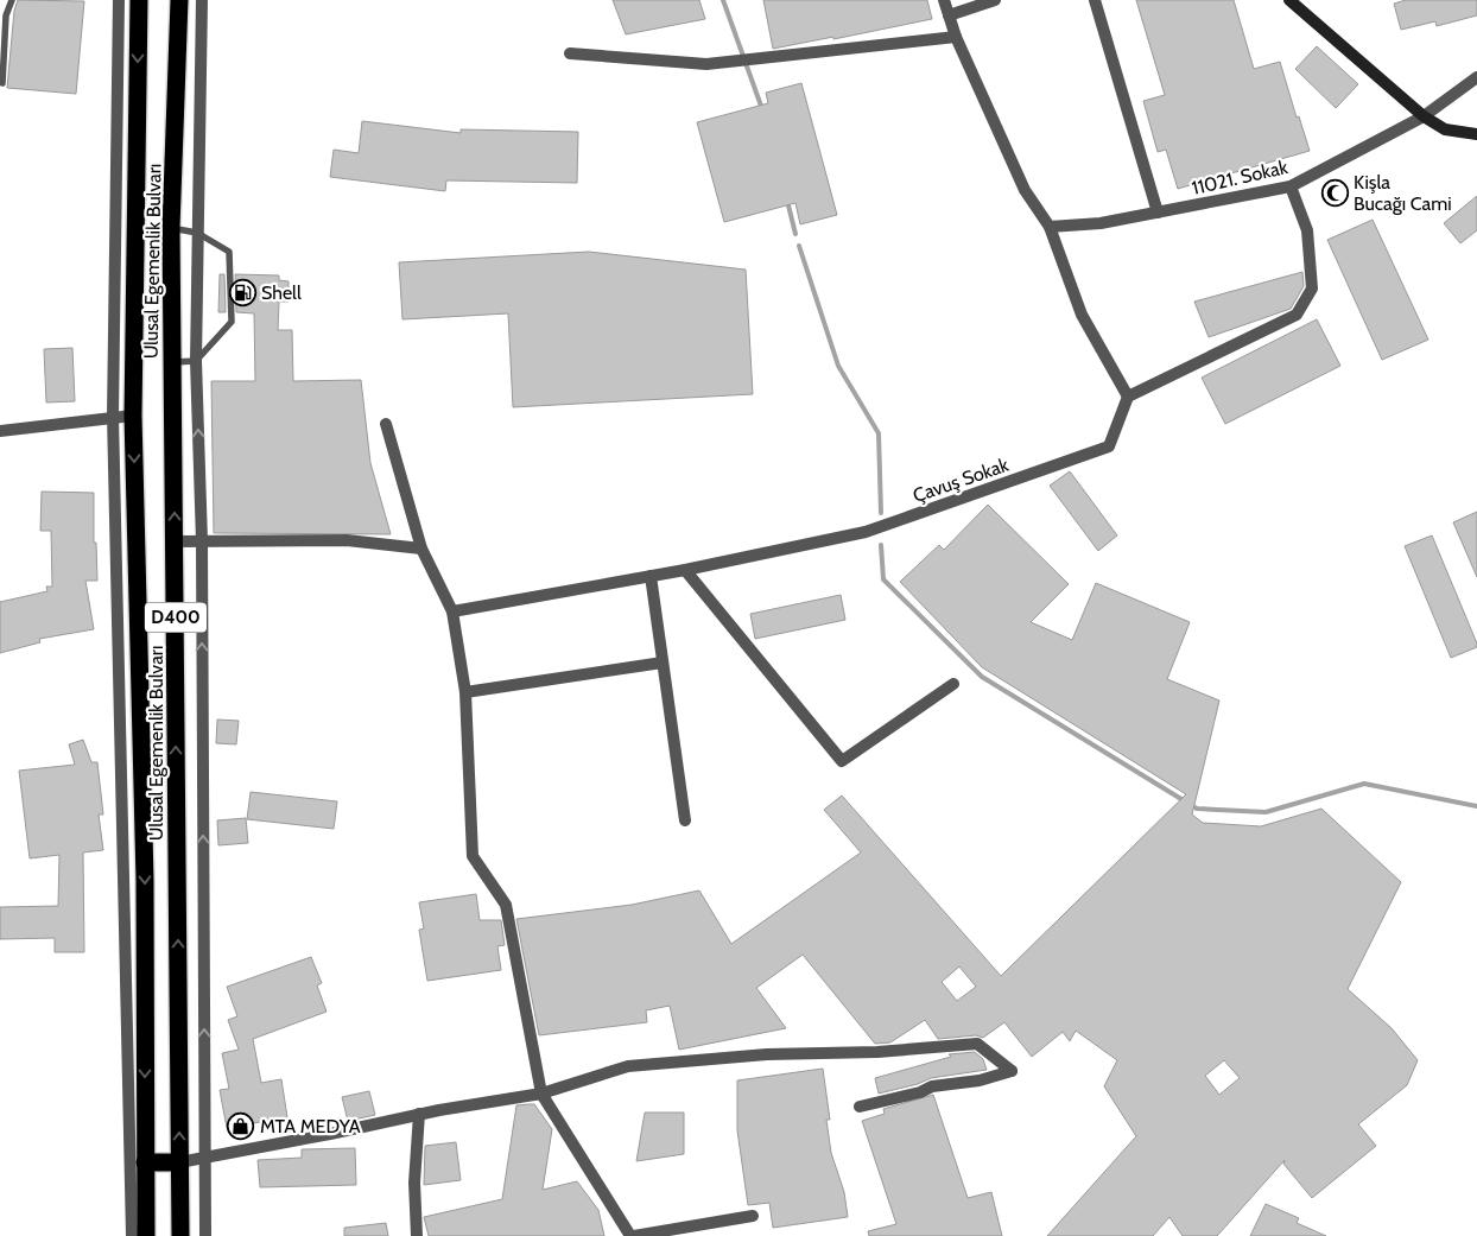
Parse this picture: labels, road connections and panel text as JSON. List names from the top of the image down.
{
  "streets": {
    "highway": ["Ulusal Egemenlik Bulvarı", "D400"],
    "street": ["11021. Sokak", "Çavuş Sokak"]
  },
  "places": {
    "mosque": ["Kişla Bucağı Cami"],
    "fuel station": ["Shell"],
    "shop": ["MTA MEDYA"]
  }
}
